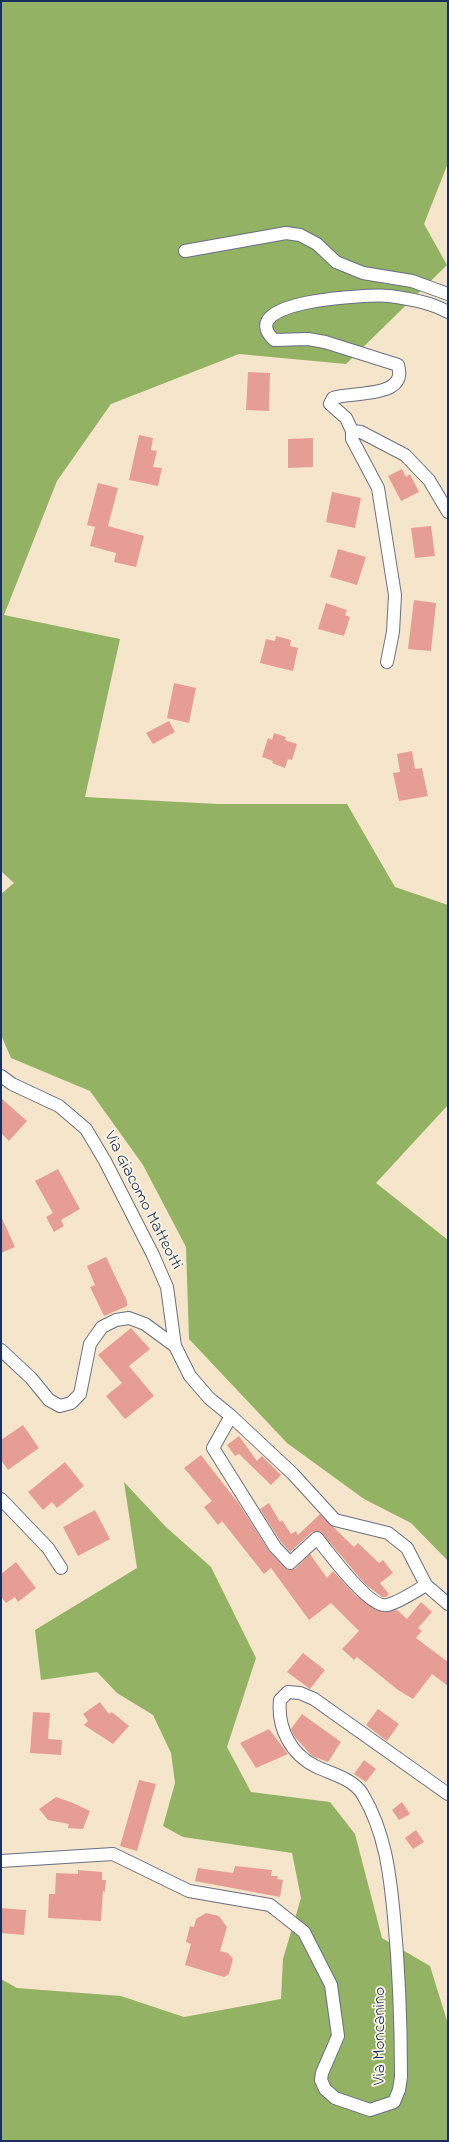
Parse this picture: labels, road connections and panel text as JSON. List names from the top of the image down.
{
  "streets": {
    "street": ["Via Giacomo Matteotti", "Via Moncanino"]
  }
}
